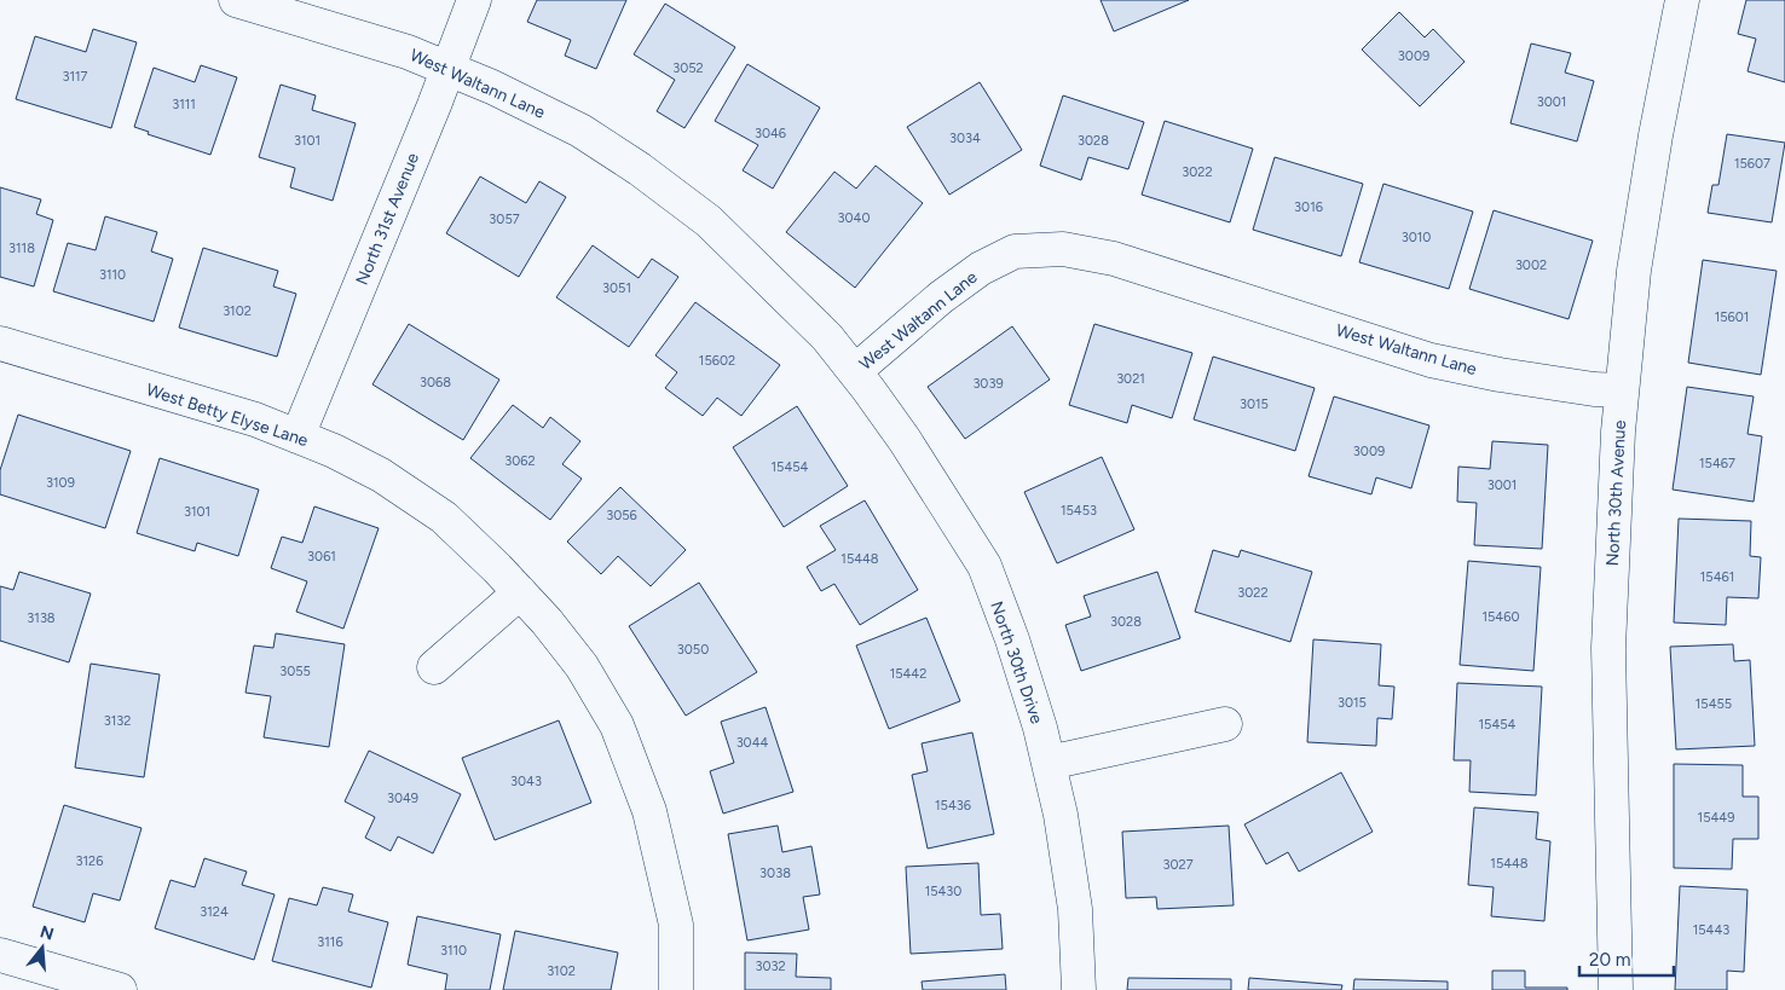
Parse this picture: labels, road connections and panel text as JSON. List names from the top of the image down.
{
  "streets": {
    "street": [
      "West Waltann Lane",
      "North 31st Avenue",
      "West Betty Elyse Lane",
      "North 30th Avenue",
      "North 30th Drive"
    ]
  },
  "crossings": [
    ["West Waltann Lane", "North 31st Avenue"],
    ["West Waltann Lane", "North 30th Avenue"],
    ["West Waltann Lane", "North 30th Drive"],
    ["North 31st Avenue", "West Betty Elyse Lane"]
  ],
  "house_numbers": [
    "3009",
    "3052",
    "3117",
    "3001",
    "3111",
    "3046",
    "3034",
    "3101",
    "3028",
    "15607",
    "3022",
    "3016",
    "3040",
    "3057",
    "3010",
    "3118",
    "3002",
    "3110",
    "3051",
    "3102",
    "15601",
    "15602",
    "3021",
    "3068",
    "3039",
    "3015",
    "3009",
    "3062",
    "15467",
    "15454",
    "3109",
    "3001",
    "15453",
    "3101",
    "3056",
    "3061",
    "15448",
    "15461",
    "3022",
    "15460",
    "3138",
    "3028",
    "3050",
    "3055",
    "15442",
    "3015",
    "15455",
    "3132",
    "15454",
    "3044",
    "3043",
    "3049",
    "15436",
    "15449",
    "3126",
    "15448",
    "3027",
    "3038",
    "15430",
    "3124",
    "15443",
    "3116",
    "3110",
    "3032",
    "3102"
  ],
  "scale_bar": "20 m",
  "north": "top"
}
